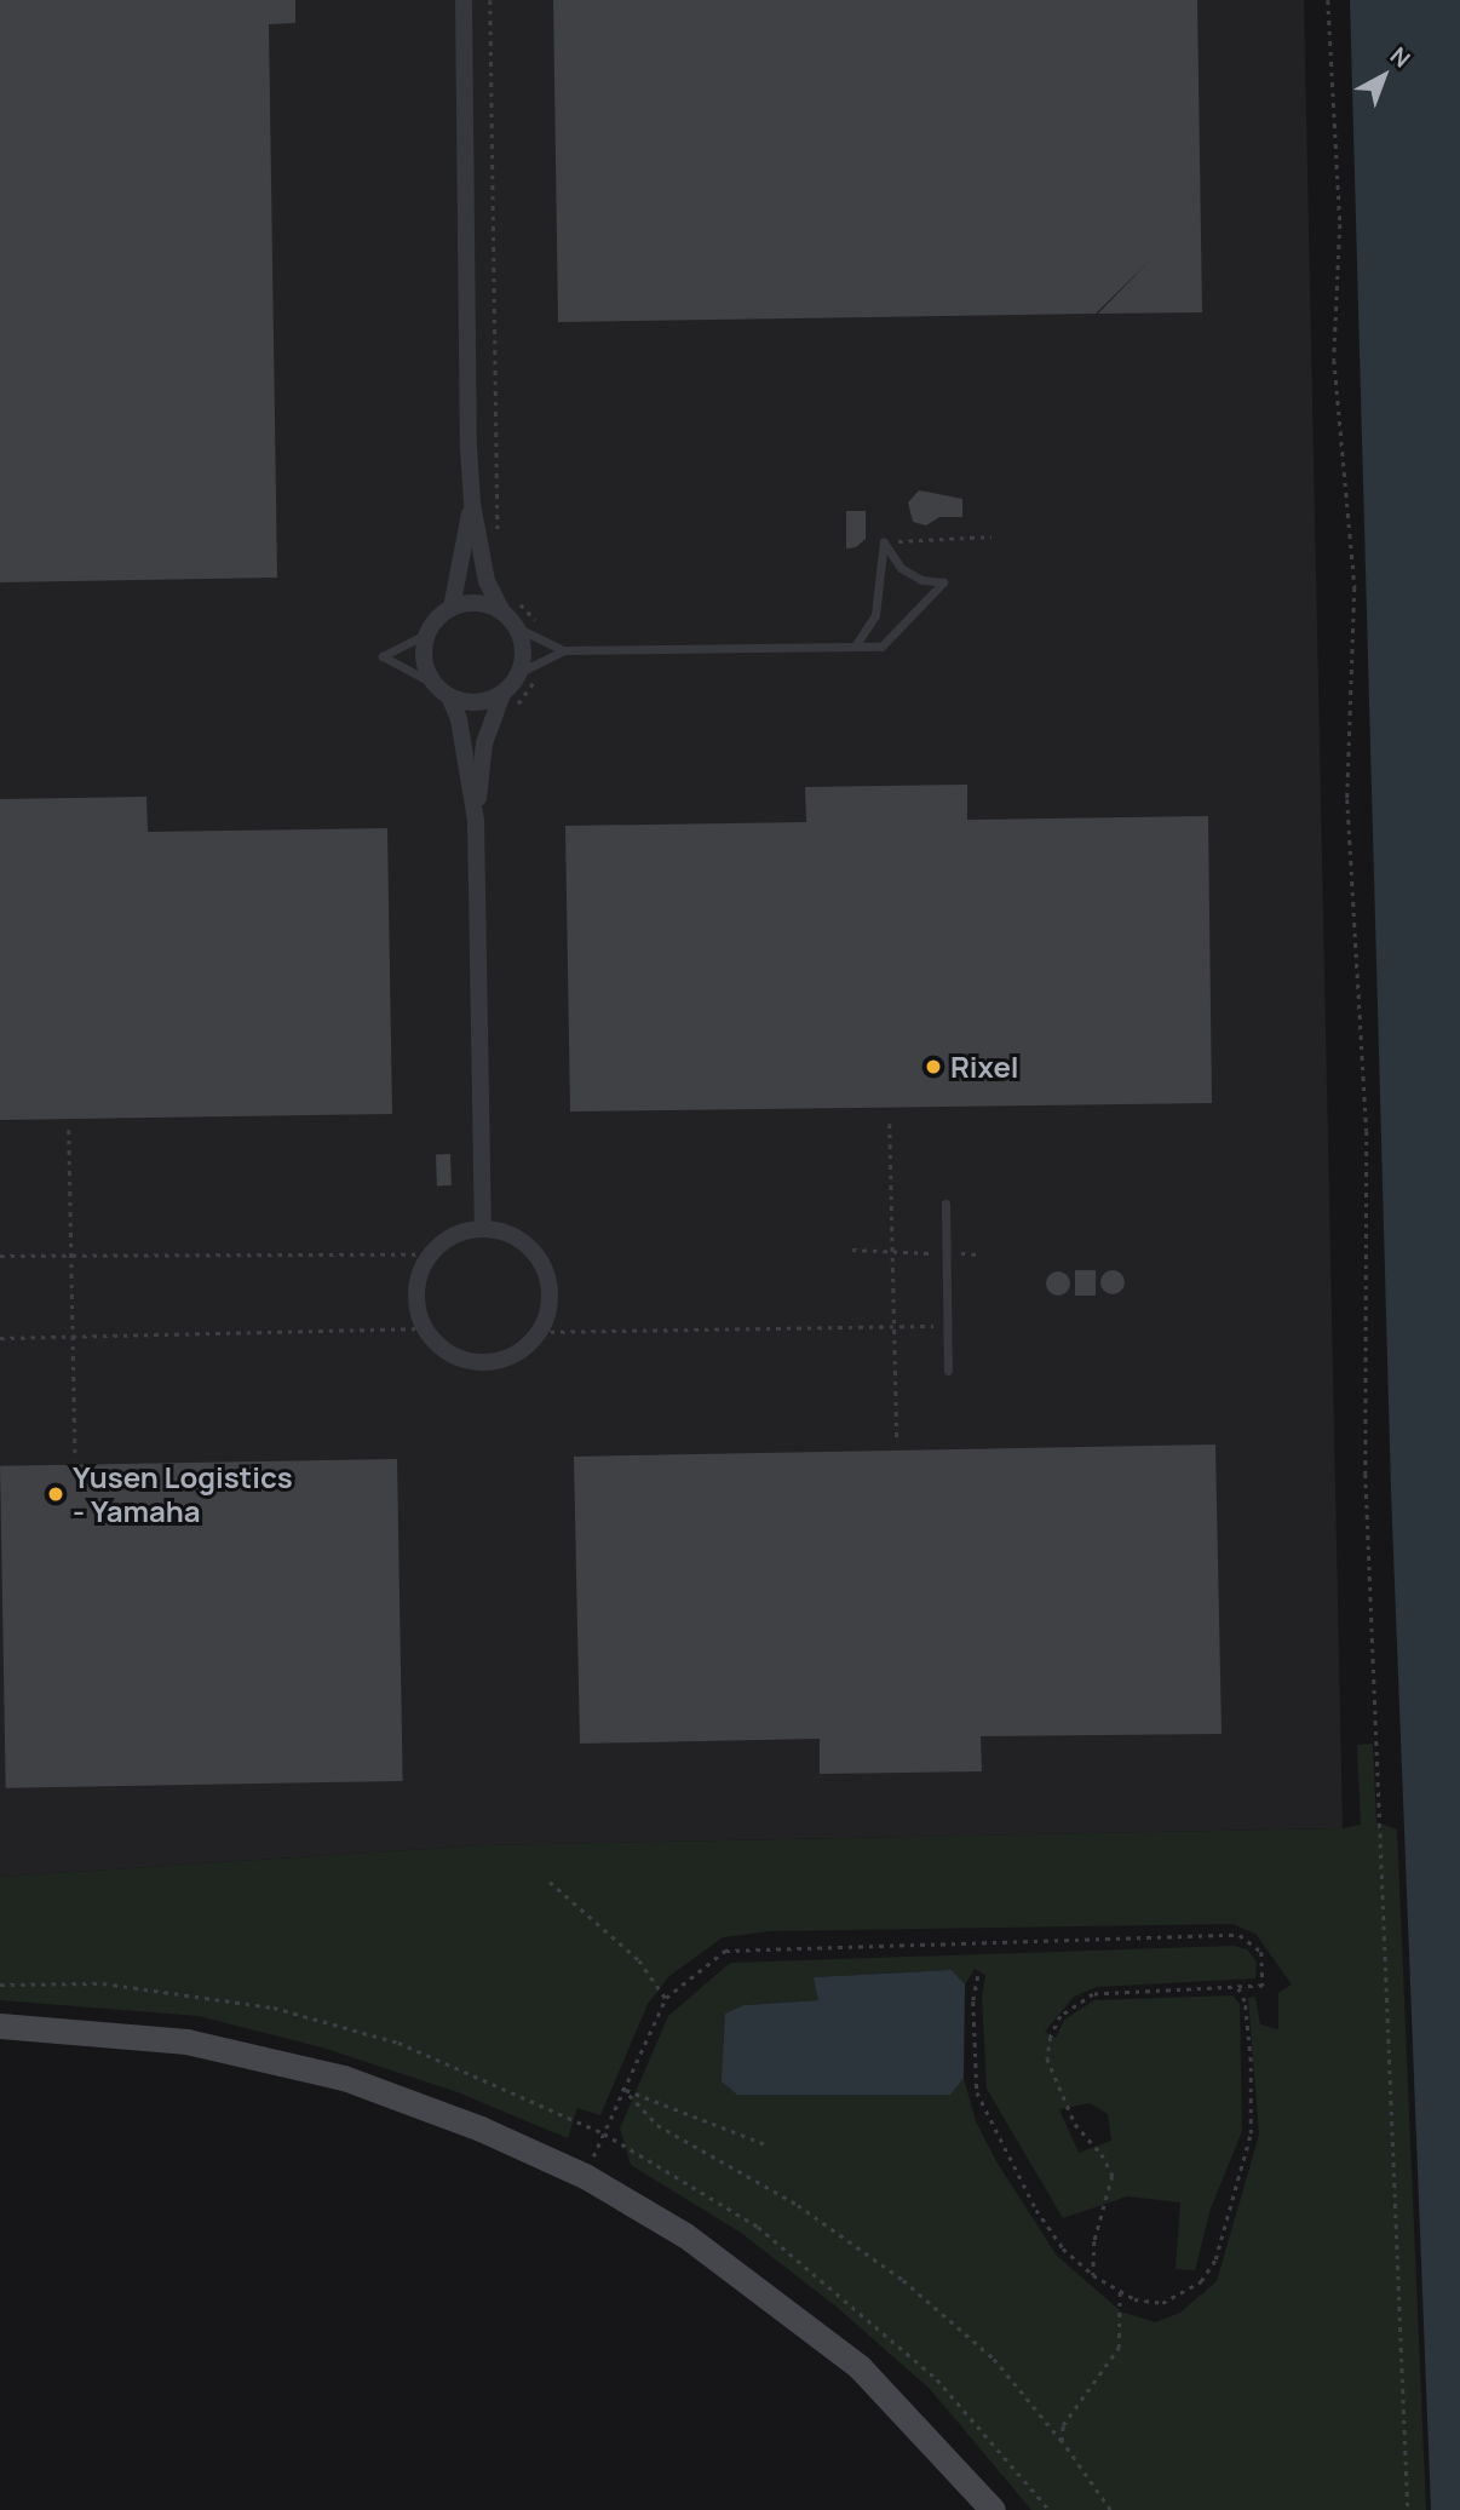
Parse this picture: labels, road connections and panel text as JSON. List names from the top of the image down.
{
  "places": ["Rixel", "Yusen Logistics - Yamaha"],
  "north": "top right"
}
